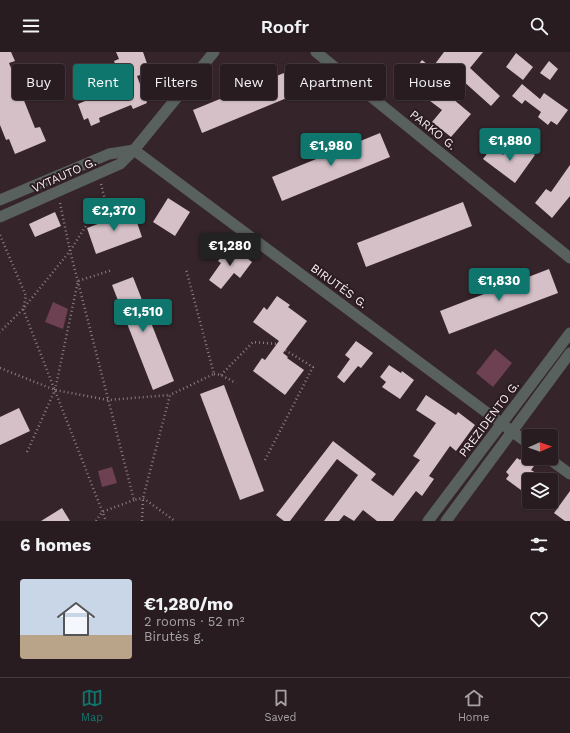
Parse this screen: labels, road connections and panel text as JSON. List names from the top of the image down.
{
  "streets": {
    "street": [
      "PARKO G.",
      "VYTAUTO G.",
      "BIRUTĖS G.",
      "PREZIDENTO G."
    ]
  },
  "crossings": [
    ["VYTAUTO G.", "BIRUTĖS G."],
    ["BIRUTĖS G.", "PREZIDENTO G."]
  ],
  "north": "right",
  "page": {
    "header": "Roofr",
    "chip": [
      "Buy",
      "Rent",
      "Filters",
      "New",
      "Apartment",
      "House"
    ],
    "price": [
      "€1,880",
      "€1,980",
      "€2,370",
      "€1,280",
      "€1,830",
      "€1,510"
    ],
    "heading": "6 homes",
    "list": [
      {
        "name": "€1,280/mo",
        "note": "2 rooms · 52 m² · Birutės g."
      }
    ],
    "tabs": ["Map", "Saved", "Home"]
  }
}
